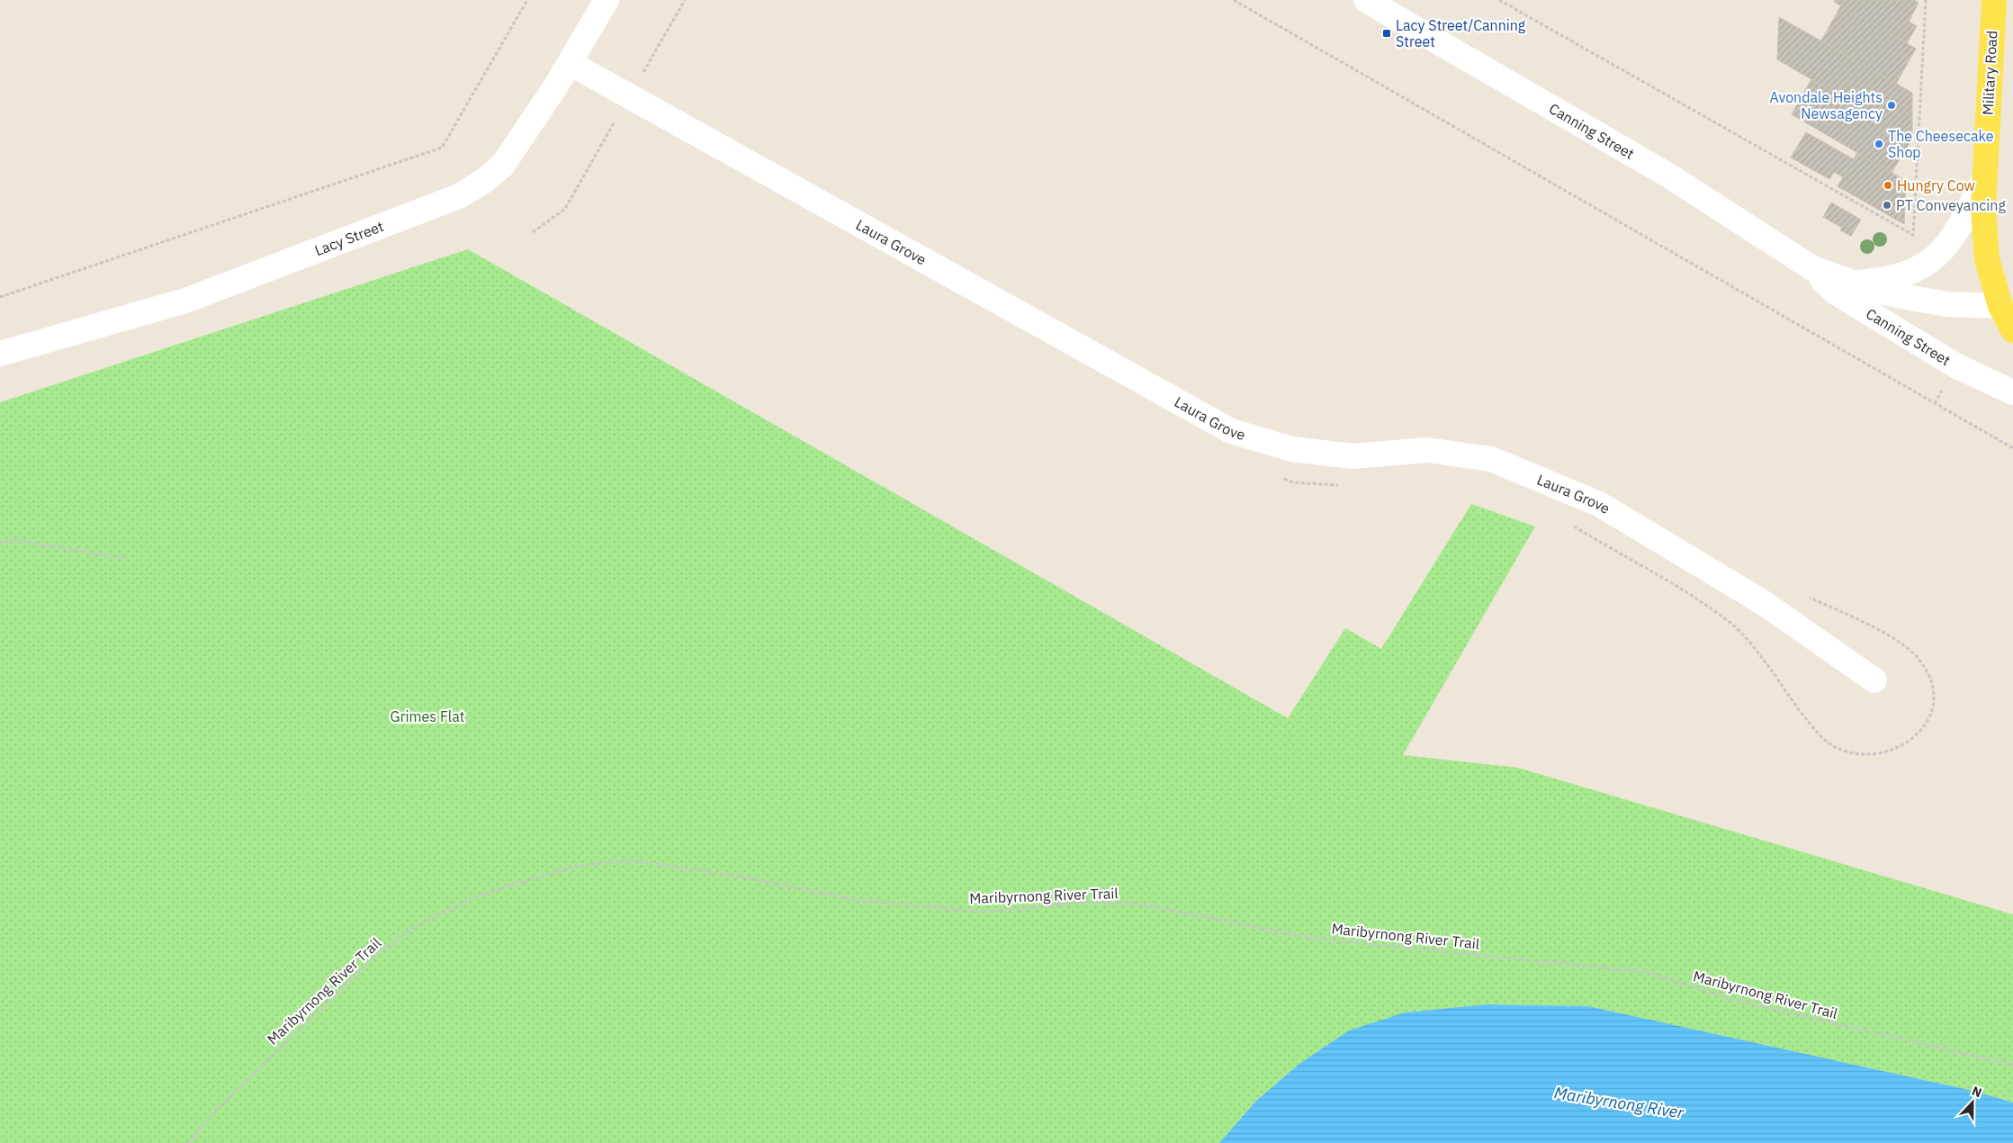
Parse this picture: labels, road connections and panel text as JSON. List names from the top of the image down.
{
  "streets": {
    "main road": ["Military Road"],
    "street": ["Canning Street", "Lacy Street", "Laura Grove"],
    "path": ["Maribyrnong River Trail"]
  },
  "crossings": [
    ["Military Road", "Canning Street"],
    ["Lacy Street", "Laura Grove"]
  ],
  "water": ["Maribyrnong River"],
  "parks": ["Grimes Flat"],
  "places": {
    "transit": ["Lacy Street/Canning Street"],
    "other": [
      "Avondale Heights Newsagency",
      "The Cheesecake Shop",
      "Hungry Cow",
      "PT Conveyancing"
    ]
  },
  "north": "top"
}
